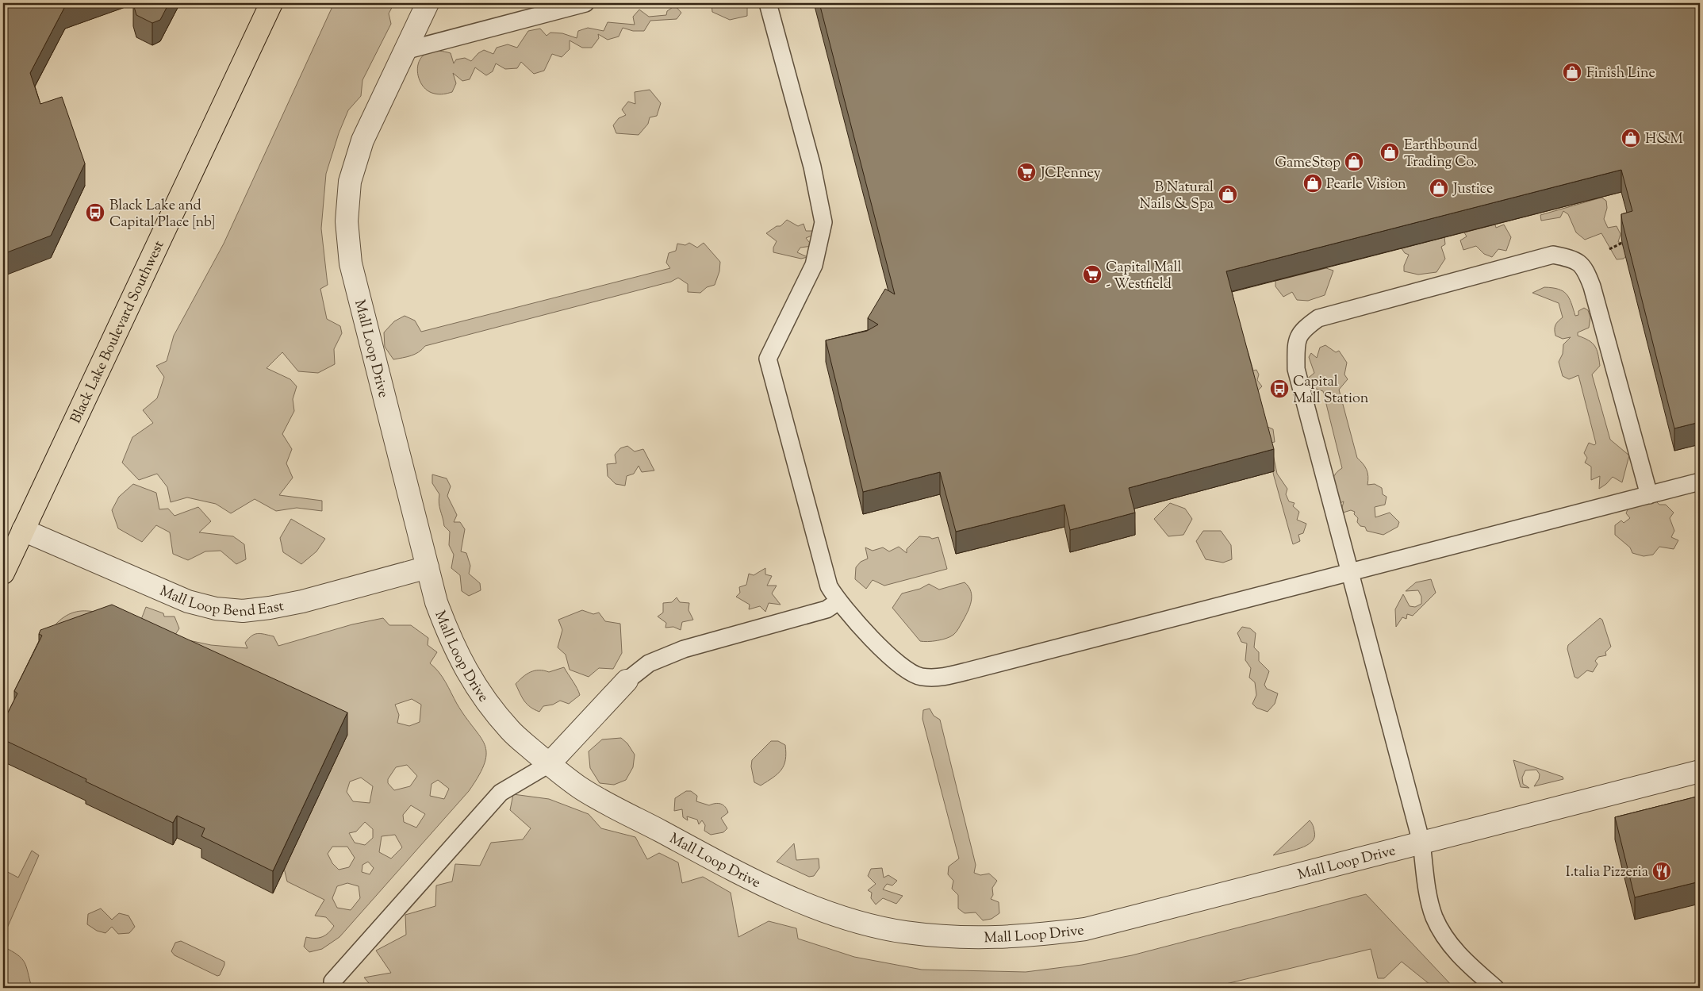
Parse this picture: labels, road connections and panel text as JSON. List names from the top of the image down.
{
  "streets": {
    "main road": ["Black Lake Boulevard Southwest"],
    "street": ["Mall Loop Drive", "Mall Loop Bend East"]
  },
  "crossings": [
    ["Black Lake Boulevard Southwest", "Mall Loop Bend East"],
    ["Mall Loop Drive", "Mall Loop Bend East"]
  ],
  "places": {
    "shop": [
      "Finish Line",
      "H&M",
      "Earthbound Trading Co.",
      "GameStop",
      "Pearle Vision",
      "Justice",
      "B Natural Nails & Spa"
    ],
    "supermarket": ["JCPenney", "Capital Mall - Westfield"],
    "bus stop": ["Black Lake and Capital Place [nb]", "Capital Mall Station"],
    "restaurant": ["I.talia Pizzeria"]
  }
}
